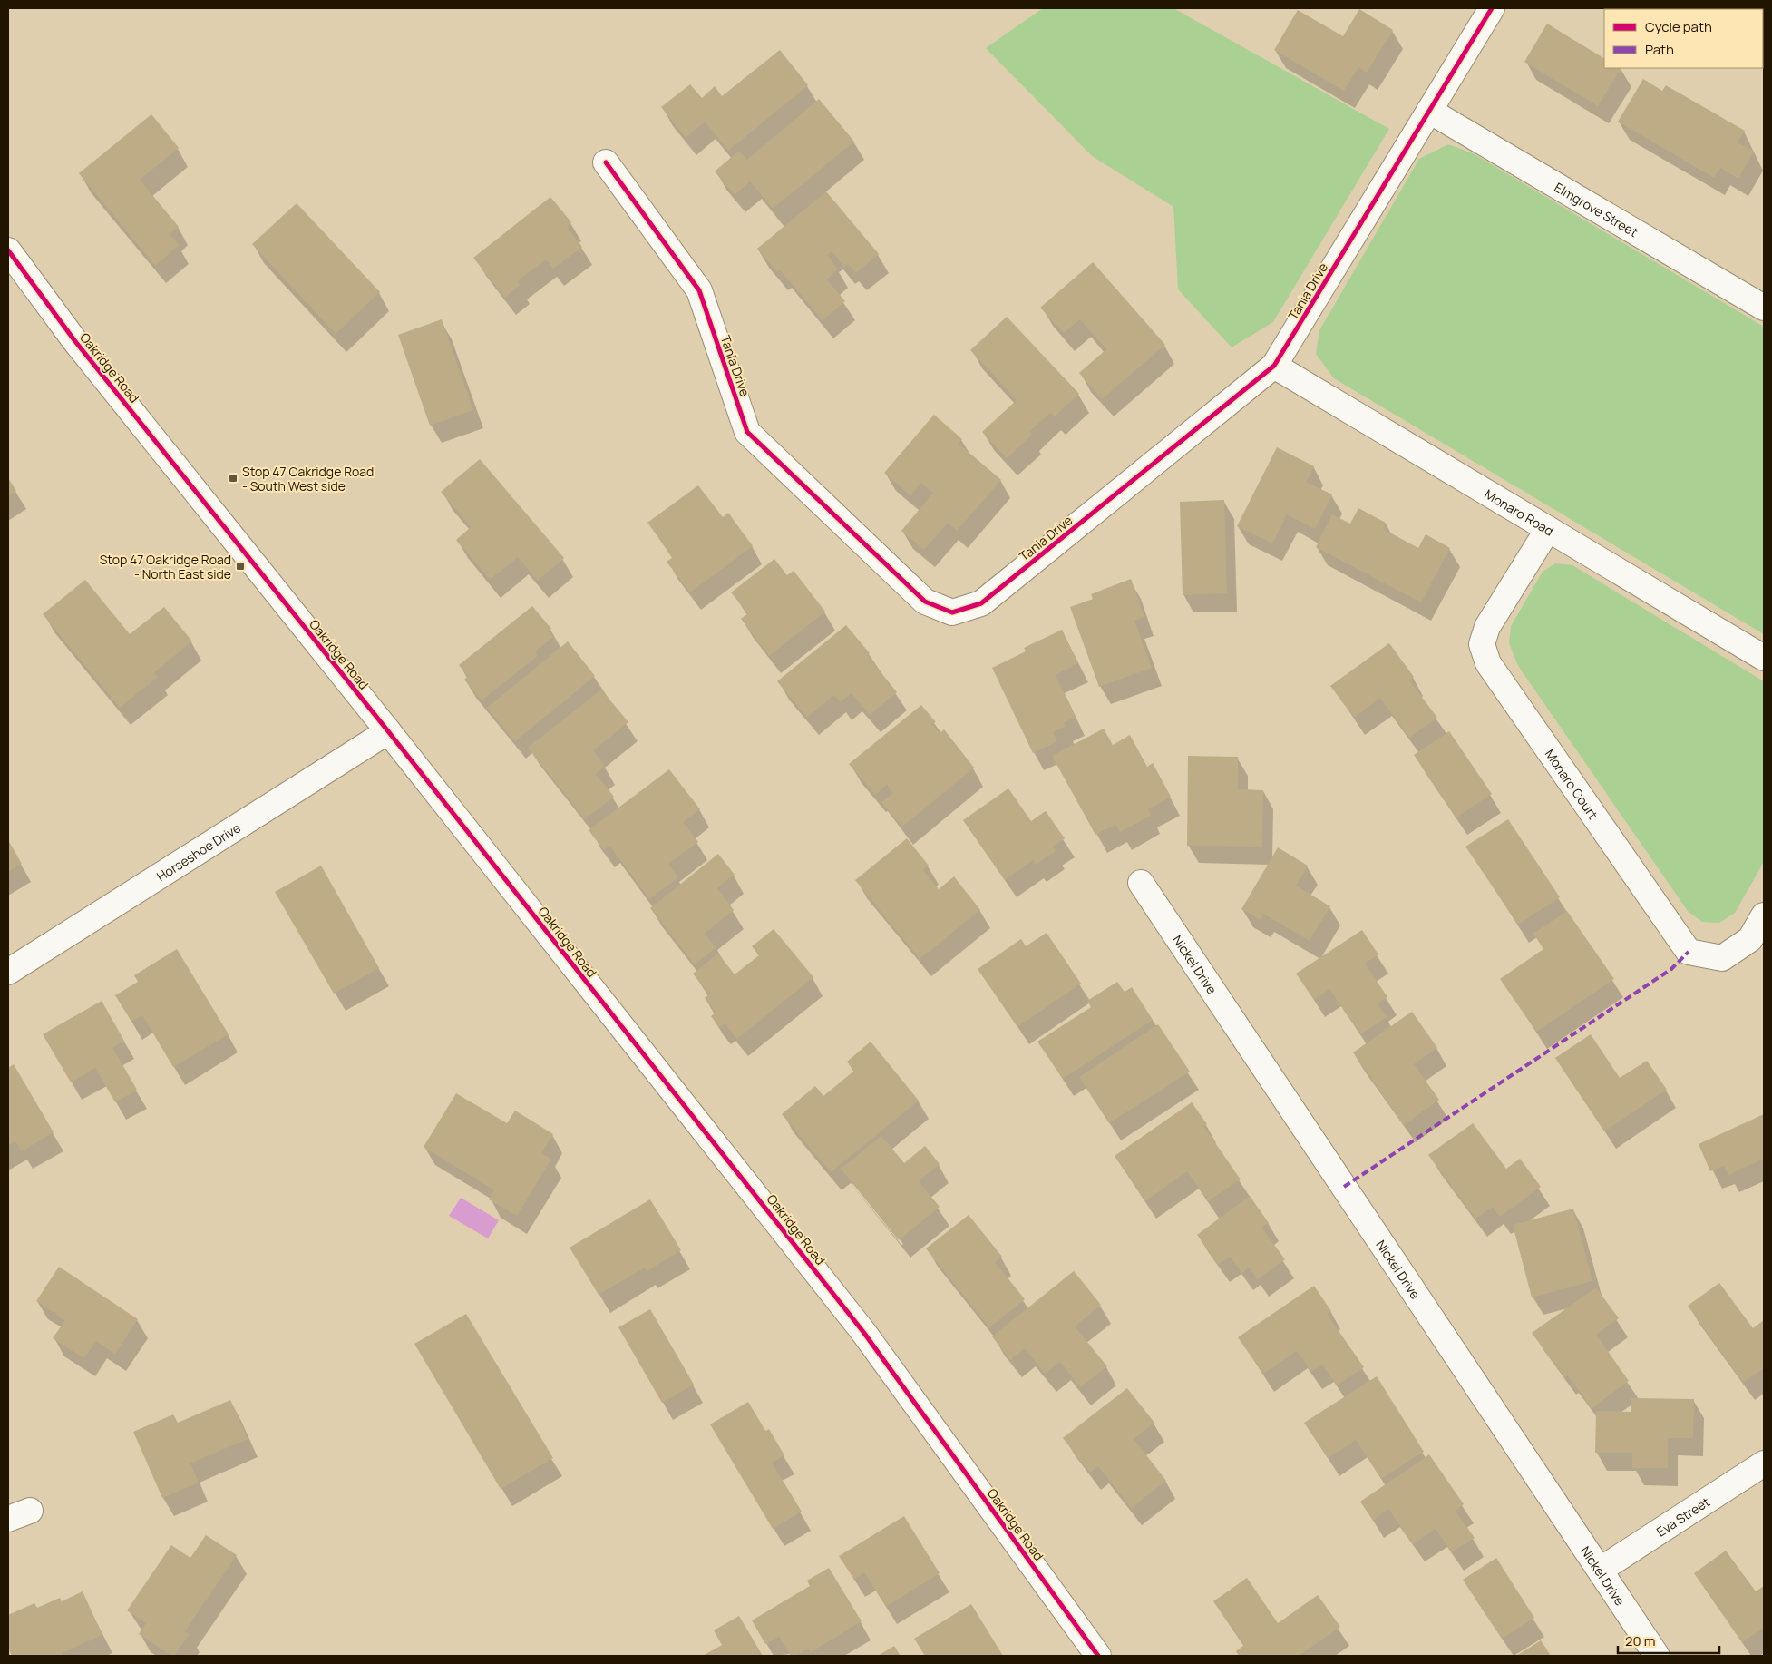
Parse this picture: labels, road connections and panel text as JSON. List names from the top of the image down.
{
  "streets": {
    "street": [
      "Elmgrove Street",
      "Tania Drive",
      "Oakridge Road",
      "Monaro Road",
      "Monaro Court",
      "Horseshoe Drive",
      "Nickel Drive",
      "Eva Street"
    ]
  },
  "crossings": [
    ["Elmgrove Street", "Tania Drive"],
    ["Tania Drive", "Monaro Road"],
    ["Oakridge Road", "Horseshoe Drive"],
    ["Monaro Road", "Monaro Court"],
    ["Nickel Drive", "Eva Street"]
  ],
  "places": {
    "transit": ["Stop 47 Oakridge Road - South West side", "Stop 47 Oakridge Road - North East side"]
  },
  "legend": ["Cycle path", "Path"],
  "scale_bar": "20 m"
}
